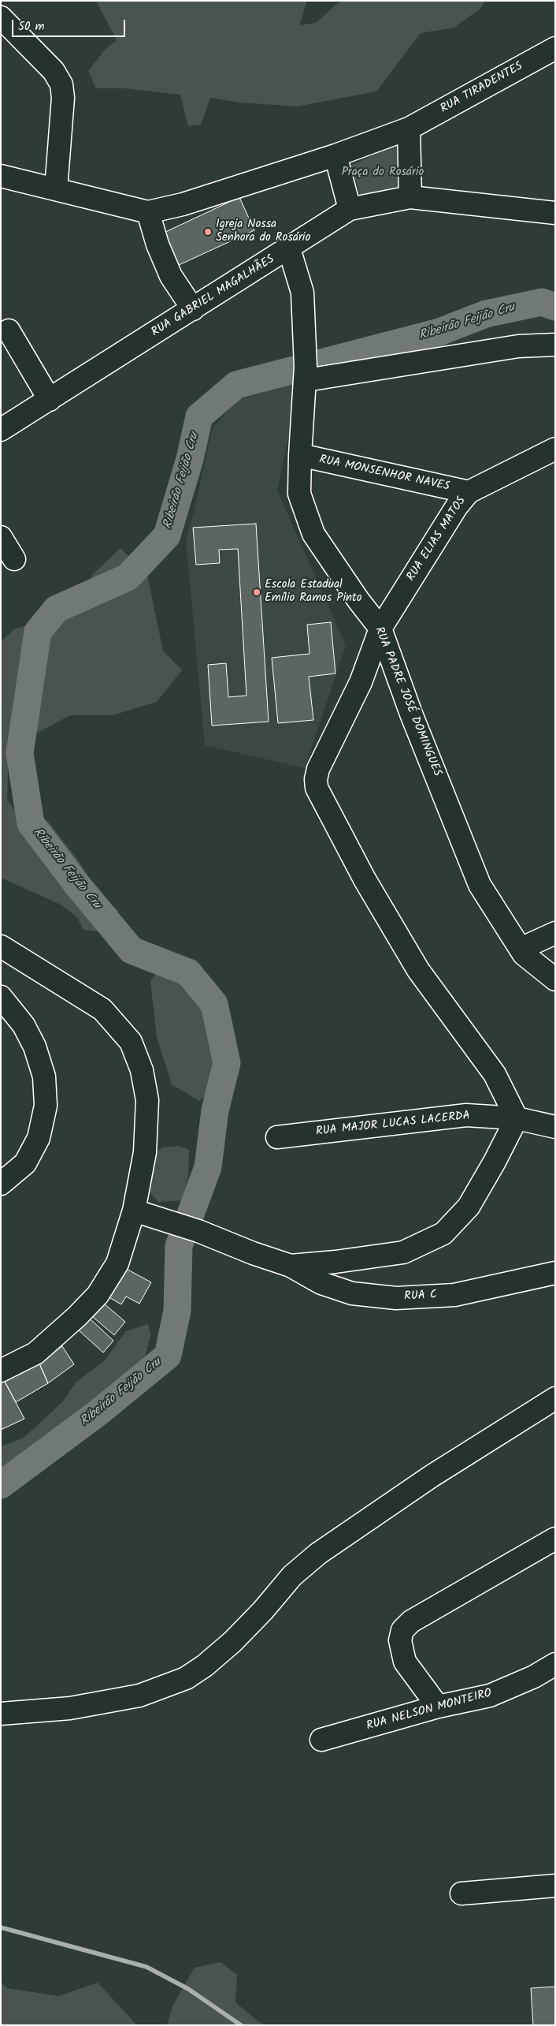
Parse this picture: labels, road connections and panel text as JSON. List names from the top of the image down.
{
  "streets": {
    "street": [
      "RUA TIRADENTES",
      "RUA GABRIEL MAGALHÃES",
      "RUA MONSENHOR NAVES",
      "RUA ELIAS MATOS",
      "RUA PADRE JOSÉ DOMINGUES",
      "RUA MAJOR LUCAS LACERDA",
      "RUA C",
      "RUA NELSON MONTEIRO"
    ]
  },
  "crossings": [
    ["RUA GABRIEL MAGALHÃES", "RUA PADRE JOSÉ DOMINGUES"],
    ["RUA MONSENHOR NAVES", "RUA ELIAS MATOS"],
    ["RUA MONSENHOR NAVES", "RUA PADRE JOSÉ DOMINGUES"],
    ["RUA ELIAS MATOS", "RUA PADRE JOSÉ DOMINGUES"],
    ["RUA ELIAS MATOS", "RUA MAJOR LUCAS LACERDA"]
  ],
  "water": ["Ribeirão Feijão Cru"],
  "parks": ["Praça do Rosário"],
  "places": ["Igreja Nossa Senhora do Rosário", "Escola Estadual Emílio Ramos Pinto"],
  "scale_bar": "50 m"
}
